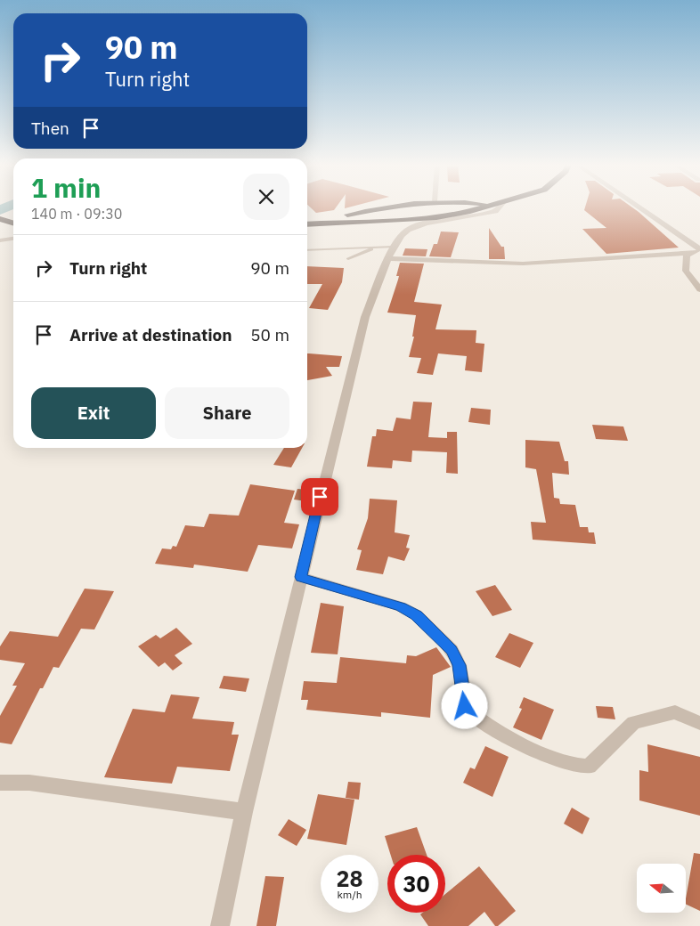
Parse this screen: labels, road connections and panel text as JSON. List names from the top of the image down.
{
  "north": "left",
  "page": {
    "turn": ["90 m", "Turn right"],
    "then": "Then",
    "heading": ["1 min", "140 m · 09:30"],
    "list": [
      {
        "name": "Turn right",
        "value": "90 m"
      },
      {
        "name": "Arrive at destination",
        "value": "50 m"
      }
    ],
    "buttons": ["Exit", "Share"],
    "speed": "28 km/h",
    "limit": "30"
  }
}
